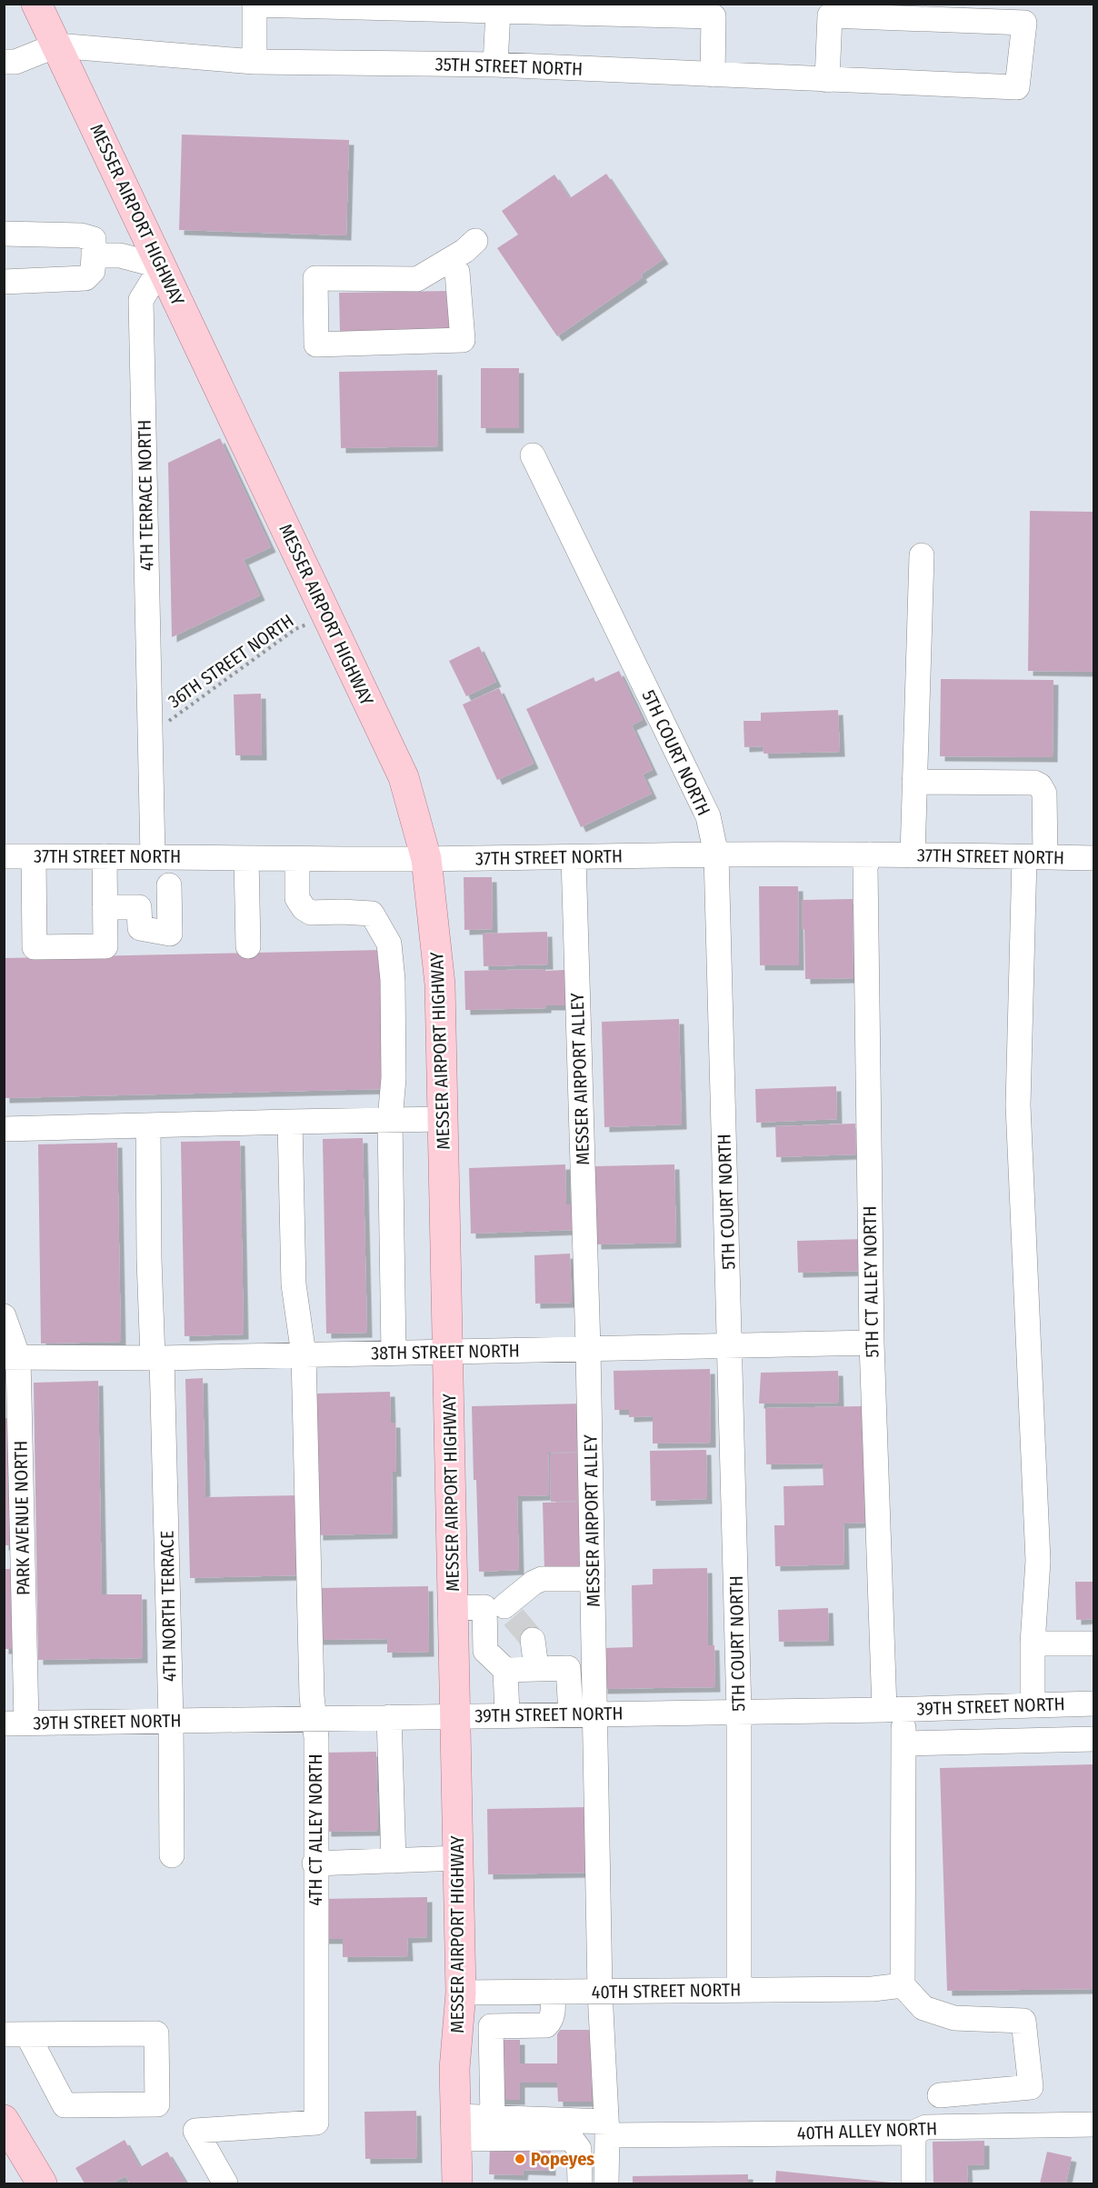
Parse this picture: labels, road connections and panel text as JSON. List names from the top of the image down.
{
  "streets": {
    "main road": ["MESSER AIRPORT HIGHWAY"],
    "street": [
      "35TH STREET NORTH",
      "4TH TERRACE NORTH",
      "5TH COURT NORTH",
      "37TH STREET NORTH",
      "MESSER AIRPORT ALLEY",
      "5TH CT ALLEY NORTH",
      "38TH STREET NORTH",
      "PARK AVENUE NORTH",
      "4TH NORTH TERRACE",
      "39TH STREET NORTH",
      "4TH CT ALLEY NORTH",
      "40TH STREET NORTH",
      "40TH ALLEY NORTH"
    ],
    "path": ["36TH STREET NORTH"]
  },
  "crossings": [
    ["35TH STREET NORTH", "MESSER AIRPORT HIGHWAY"],
    ["MESSER AIRPORT HIGHWAY", "4TH TERRACE NORTH"],
    ["MESSER AIRPORT HIGHWAY", "36TH STREET NORTH"],
    ["MESSER AIRPORT HIGHWAY", "37TH STREET NORTH"],
    ["MESSER AIRPORT HIGHWAY", "38TH STREET NORTH"],
    ["MESSER AIRPORT HIGHWAY", "39TH STREET NORTH"],
    ["MESSER AIRPORT HIGHWAY", "40TH STREET NORTH"],
    ["MESSER AIRPORT HIGHWAY", "40TH ALLEY NORTH"],
    ["4TH TERRACE NORTH", "36TH STREET NORTH"],
    ["4TH TERRACE NORTH", "37TH STREET NORTH"],
    ["5TH COURT NORTH", "37TH STREET NORTH"],
    ["5TH COURT NORTH", "38TH STREET NORTH"],
    ["5TH COURT NORTH", "39TH STREET NORTH"],
    ["5TH COURT NORTH", "40TH STREET NORTH"],
    ["37TH STREET NORTH", "MESSER AIRPORT ALLEY"],
    ["37TH STREET NORTH", "5TH CT ALLEY NORTH"],
    ["MESSER AIRPORT ALLEY", "38TH STREET NORTH"],
    ["MESSER AIRPORT ALLEY", "39TH STREET NORTH"],
    ["MESSER AIRPORT ALLEY", "40TH STREET NORTH"],
    ["MESSER AIRPORT ALLEY", "40TH ALLEY NORTH"],
    ["5TH CT ALLEY NORTH", "38TH STREET NORTH"],
    ["5TH CT ALLEY NORTH", "39TH STREET NORTH"],
    ["5TH CT ALLEY NORTH", "40TH STREET NORTH"],
    ["38TH STREET NORTH", "PARK AVENUE NORTH"],
    ["38TH STREET NORTH", "4TH NORTH TERRACE"],
    ["38TH STREET NORTH", "4TH CT ALLEY NORTH"],
    ["PARK AVENUE NORTH", "39TH STREET NORTH"],
    ["4TH NORTH TERRACE", "39TH STREET NORTH"],
    ["39TH STREET NORTH", "4TH CT ALLEY NORTH"]
  ],
  "places": ["Popeyes"]
}
